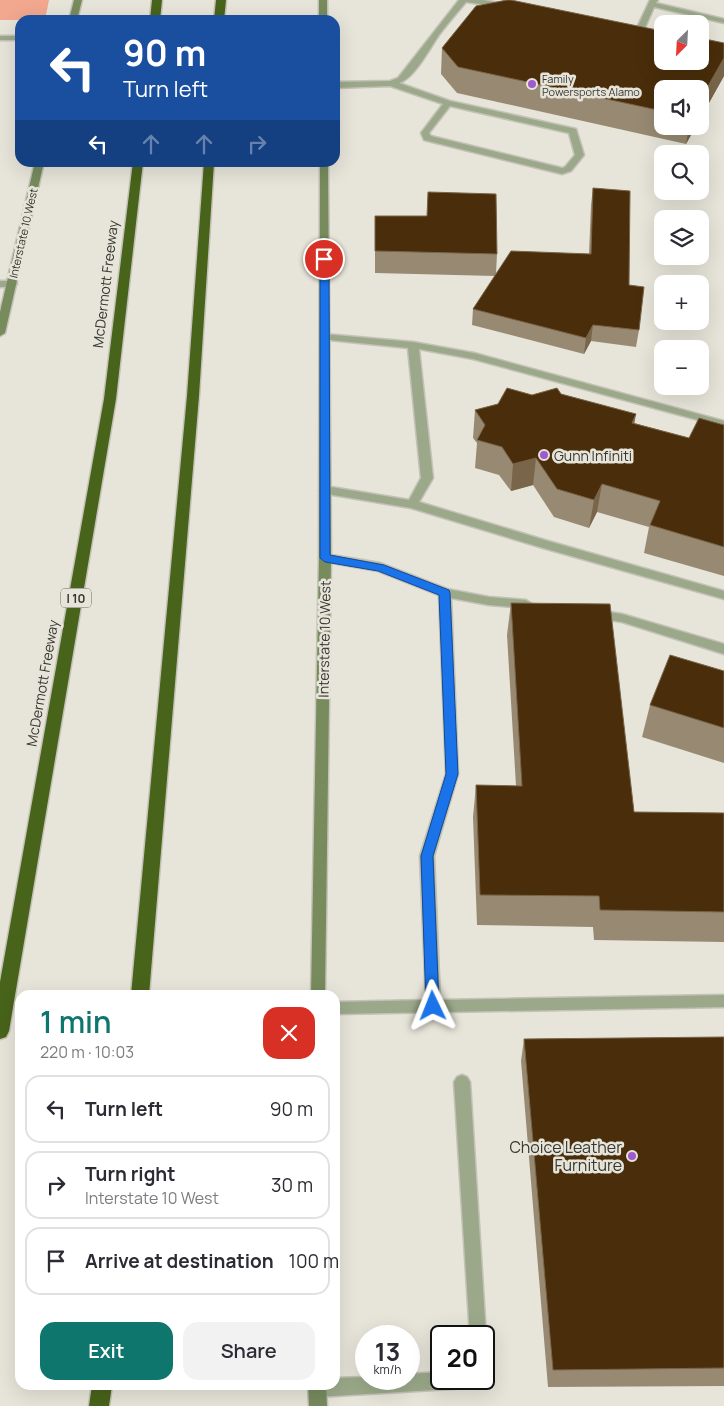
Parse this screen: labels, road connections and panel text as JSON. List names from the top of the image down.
{
  "streets": {
    "highway": ["McDermott Freeway", "I 10"],
    "main road": ["Interstate 10 West"]
  },
  "places": ["Family Powersports Alamo", "Gunn Infiniti", "Choice Leather Furniture"],
  "north": "bottom left",
  "page": {
    "map_buttons": ["+", "−"],
    "turn": ["90 m", "Turn left"],
    "heading": ["1 min", "220 m · 10:03"],
    "list": [
      {
        "name": "Turn left",
        "value": "90 m"
      },
      {
        "name": "Turn right",
        "note": "Interstate 10 West",
        "value": "30 m"
      },
      {
        "name": "Arrive at destination",
        "value": "100 m"
      }
    ],
    "buttons": ["Exit", "Share"],
    "speed": "13 km/h",
    "limit": "20"
  }
}
